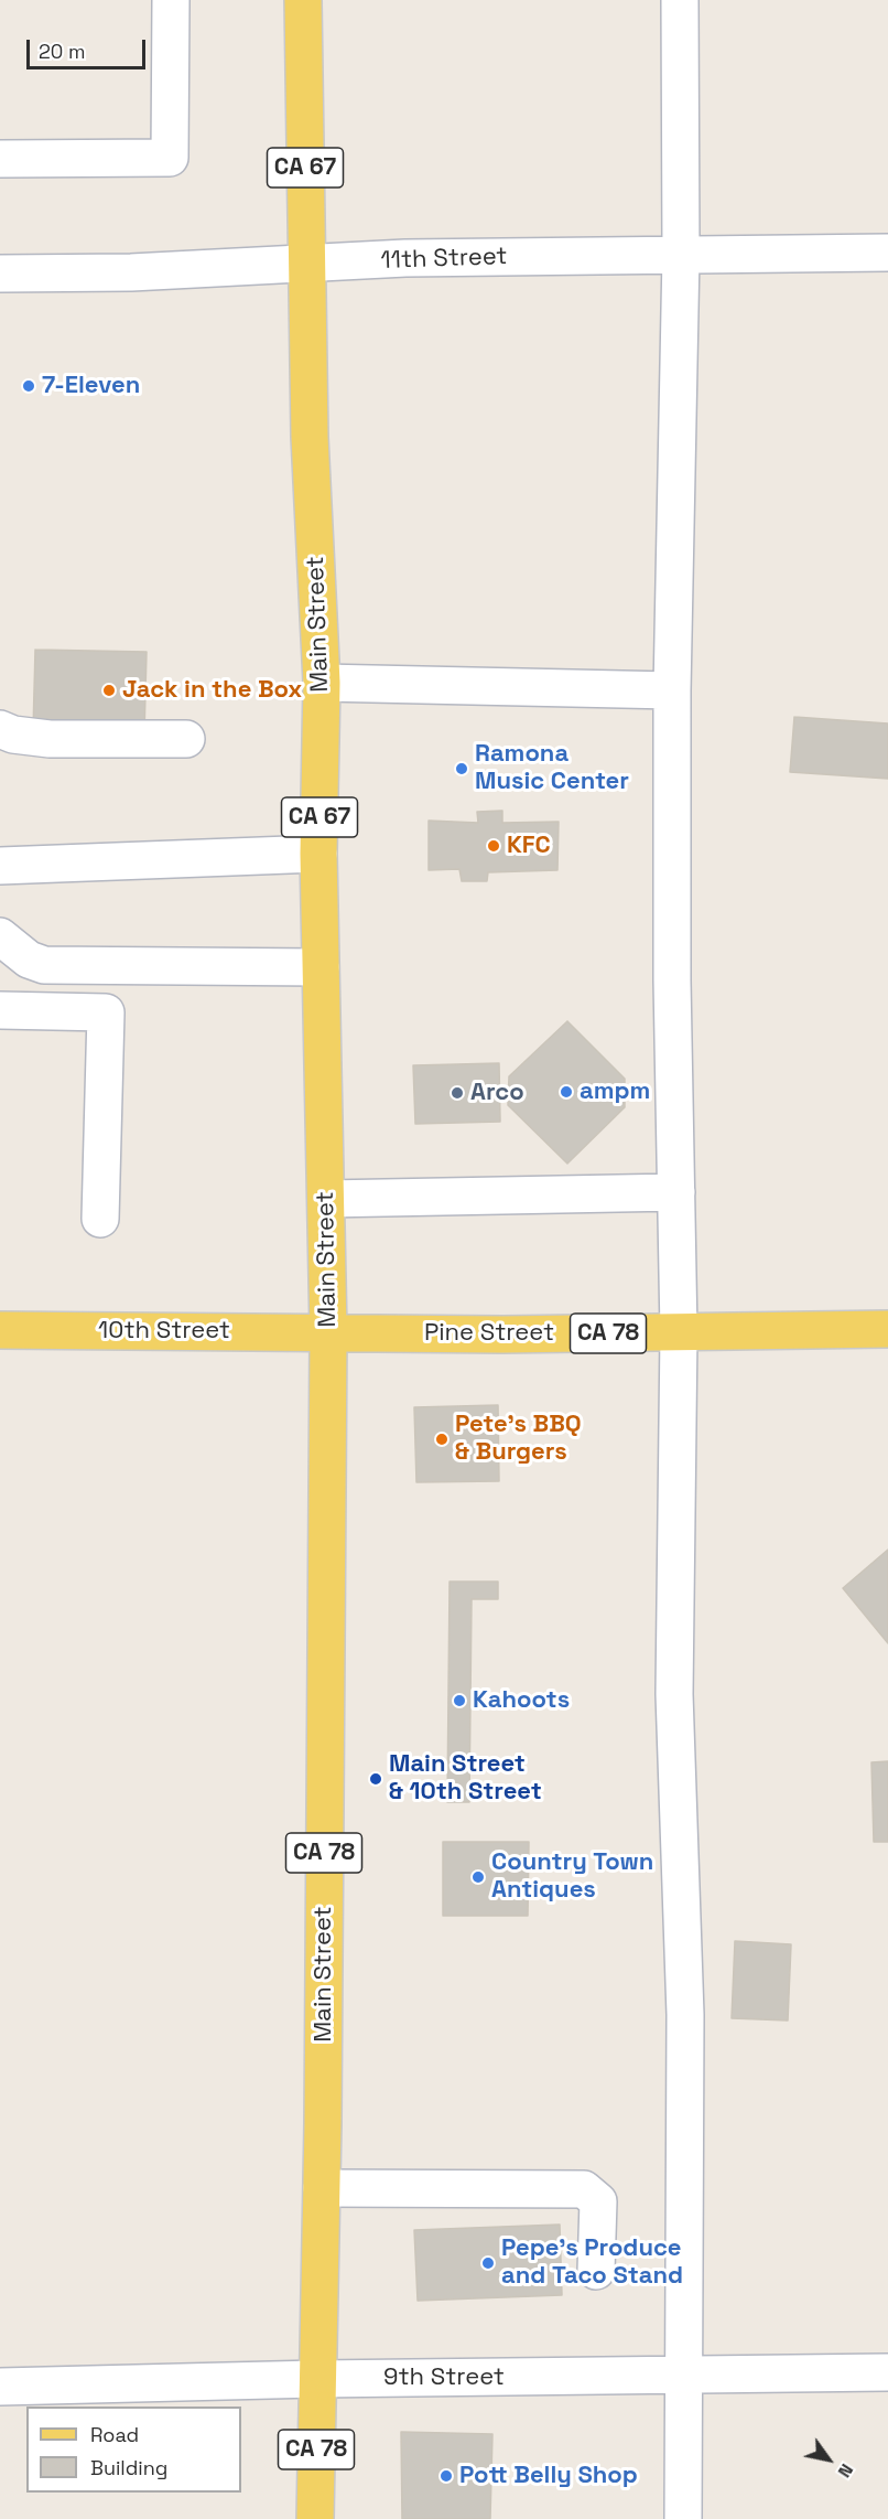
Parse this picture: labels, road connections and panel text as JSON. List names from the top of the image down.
{
  "streets": {
    "main road": [
      "CA 67",
      "Main Street",
      "10th Street",
      "Pine Street",
      "CA 78"
    ],
    "street": ["11th Street", "9th Street"]
  },
  "crossings": [
    ["11th Street", "Main Street"],
    ["Main Street", "10th Street"],
    ["Main Street", "Pine Street"],
    ["Main Street", "9th Street"],
    ["10th Street", "Pine Street"]
  ],
  "places": [
    "7-Eleven",
    "Jack in the Box",
    "Ramona Music Center",
    "KFC",
    "ampm",
    "Arco",
    "Pete's BBQ & Burgers",
    "Kahoots",
    "Main Street & 10th Street",
    "Country Town Antiques",
    "Pepe's Produce and Taco Stand",
    "Pott Belly Shop"
  ],
  "legend": ["Road", "Building"],
  "scale_bar": "20 m",
  "north": "bottom right"
}
